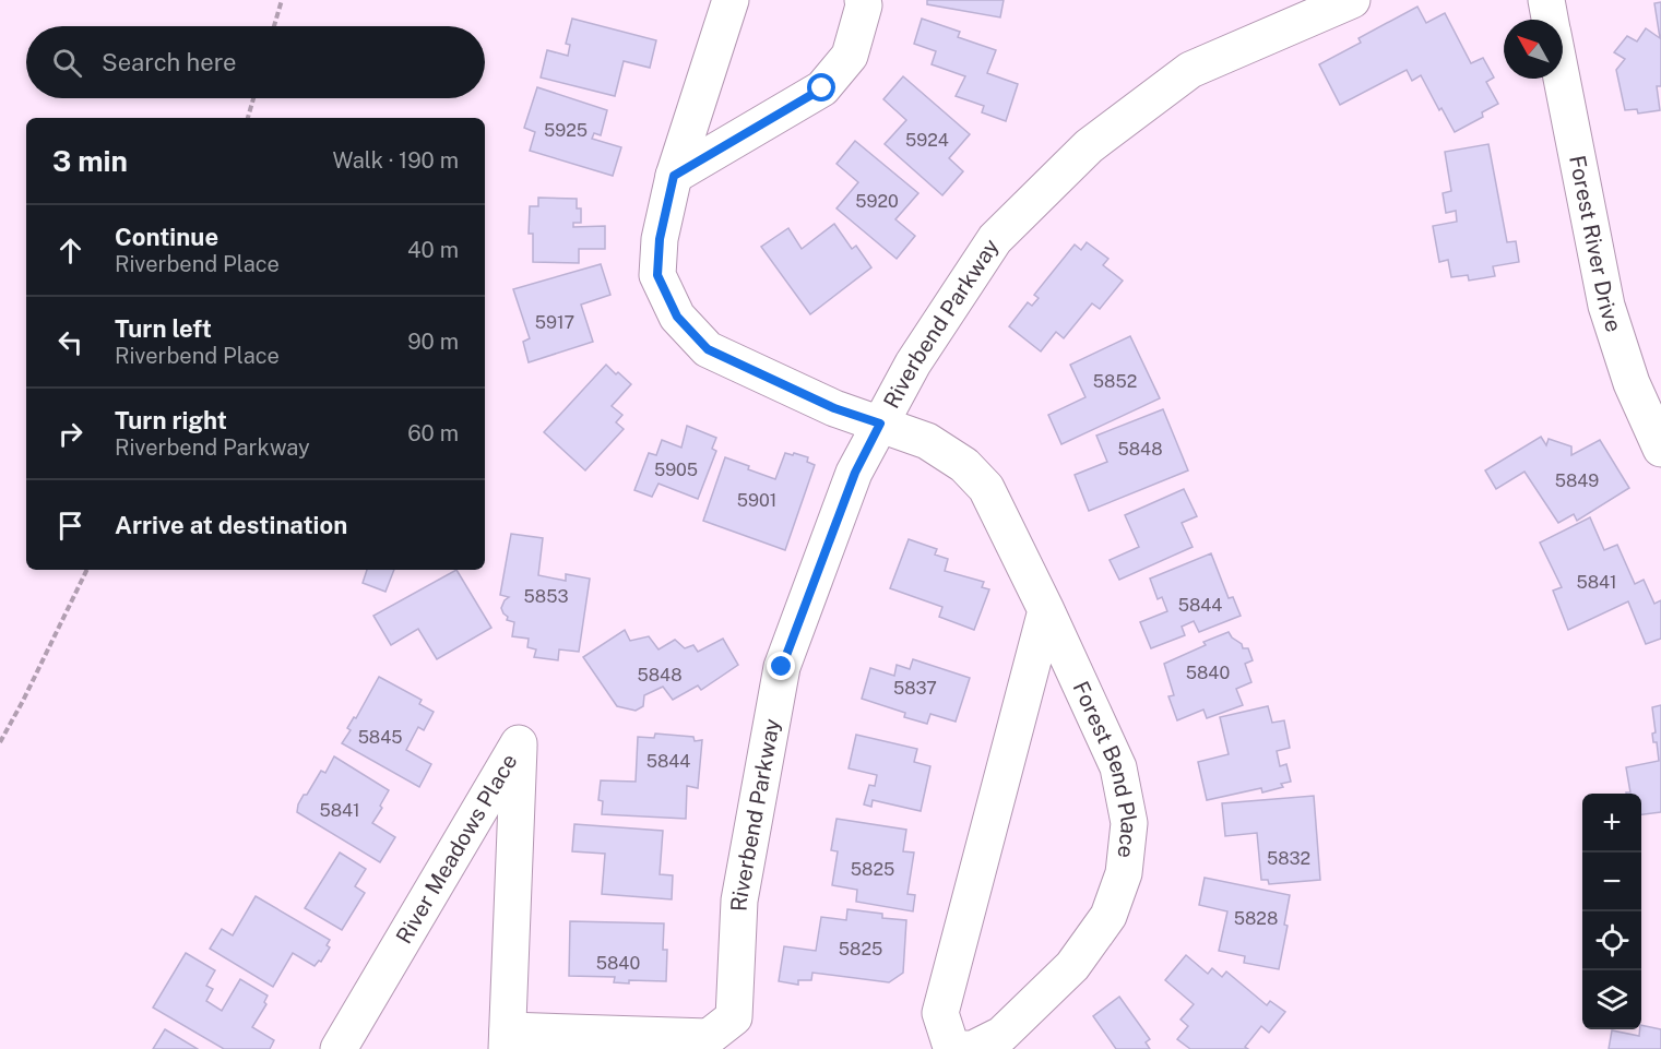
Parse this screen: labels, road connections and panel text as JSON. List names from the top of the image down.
{
  "streets": {
    "street": [
      "Forest River Drive",
      "Riverbend Parkway",
      "Forest Bend Place",
      "River Meadows Place"
    ]
  },
  "crossings": [
    ["Riverbend Parkway", "Forest Bend Place"],
    ["Riverbend Parkway", "River Meadows Place"]
  ],
  "house_numbers": [
    "5925",
    "5924",
    "5920",
    "5917",
    "5852",
    "5848",
    "5905",
    "5849",
    "5901",
    "5841",
    "5853",
    "5844",
    "5840",
    "5848",
    "5837",
    "5845",
    "5844",
    "5841",
    "5832",
    "5825",
    "5828",
    "5825",
    "5840"
  ],
  "north": "top left",
  "page": {
    "search": "Search here",
    "heading": ["3 min", "Walk · 190 m"],
    "list": [
      ["Continue", "Riverbend Place", "40 m"],
      ["Turn left", "Riverbend Place", "90 m"],
      ["Turn right", "Riverbend Parkway", "60 m"],
      "Arrive at destination"
    ],
    "map_buttons": ["+", "−"]
  }
}
